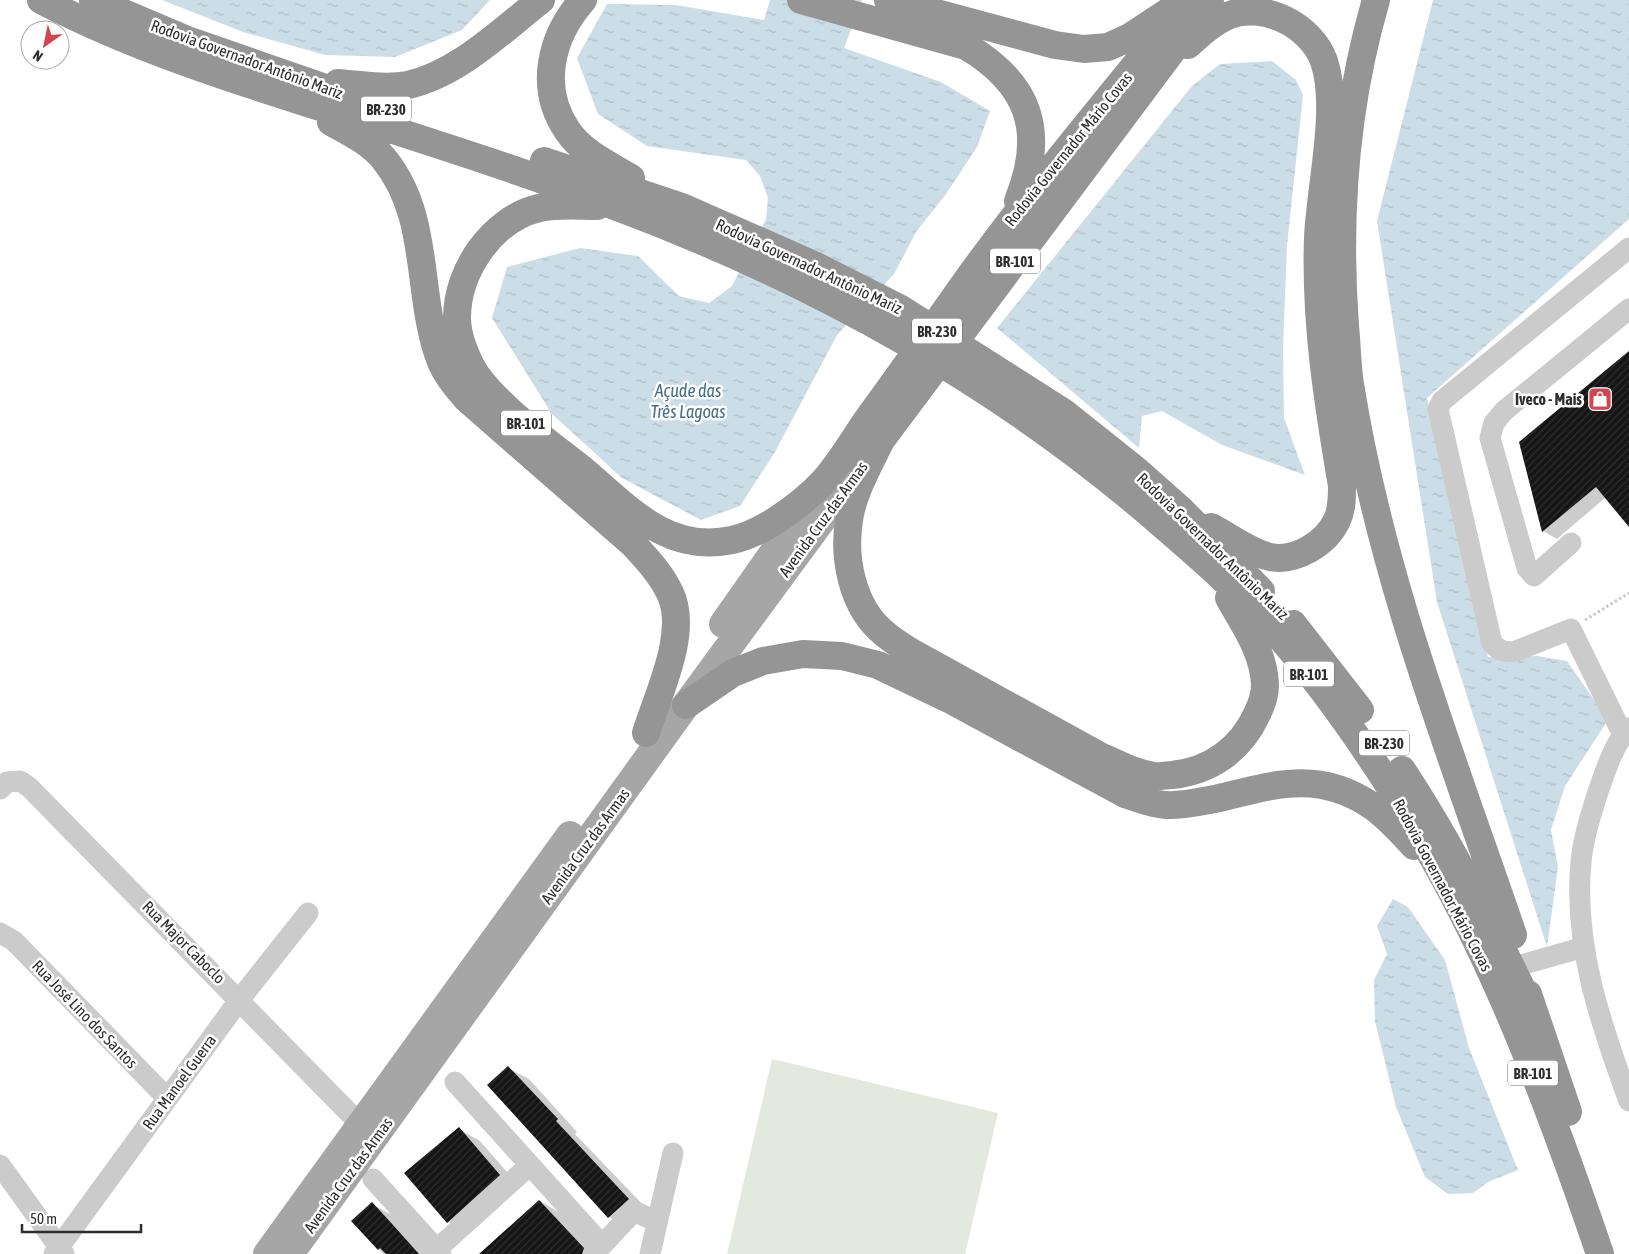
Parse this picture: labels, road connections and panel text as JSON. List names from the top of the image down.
{
  "streets": {
    "highway": [
      "Rodovia Governador Antônio Mariz",
      "BR-230",
      "Rodovia Governador Mário Covas",
      "BR-101"
    ],
    "main road": ["Avenida Cruz das Armas"],
    "street": ["Rua Major Caboclo", "Rua José Lino dos Santos", "Rua Manoel Guerra"]
  },
  "crossings": [
    ["Rodovia Governador Antônio Mariz", "Rodovia Governador Mário Covas"],
    ["Rodovia Governador Antônio Mariz", "BR-101"],
    ["Rodovia Governador Mário Covas", "BR-101"],
    ["Rodovia Governador Mário Covas", "Avenida Cruz das Armas"],
    ["BR-101", "Avenida Cruz das Armas"],
    ["Avenida Cruz das Armas", "Rua Major Caboclo"],
    ["Rua Major Caboclo", "Rua Manoel Guerra"],
    ["Rua José Lino dos Santos", "Rua Manoel Guerra"]
  ],
  "water": ["Açude das Três Lagoas"],
  "places": {
    "shop": ["Iveco - Mais"]
  },
  "scale_bar": "50 m",
  "north": "bottom left"
}
